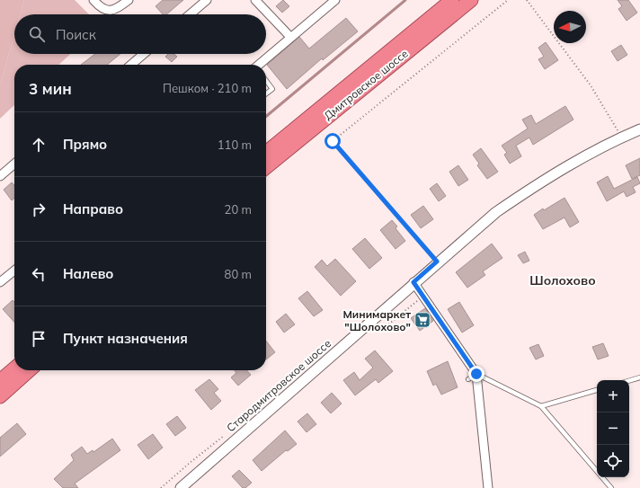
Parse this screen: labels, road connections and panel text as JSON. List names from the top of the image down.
{
  "streets": {
    "highway": ["Дмитровское шоссе"],
    "street": ["Стародмитровское шоссе"]
  },
  "districts": ["Шолохово"],
  "places": {
    "supermarket": ["Минимаркет \"Шолохово\""]
  },
  "north": "left",
  "page": {
    "search": "Поиск",
    "heading": ["3 мин", "Пешком · 210 m"],
    "list": [
      ["Прямо", "110 m"],
      ["Направо", "20 m"],
      ["Налево", "80 m"],
      "Пункт назначения"
    ],
    "map_buttons": ["+", "−"]
  }
}
